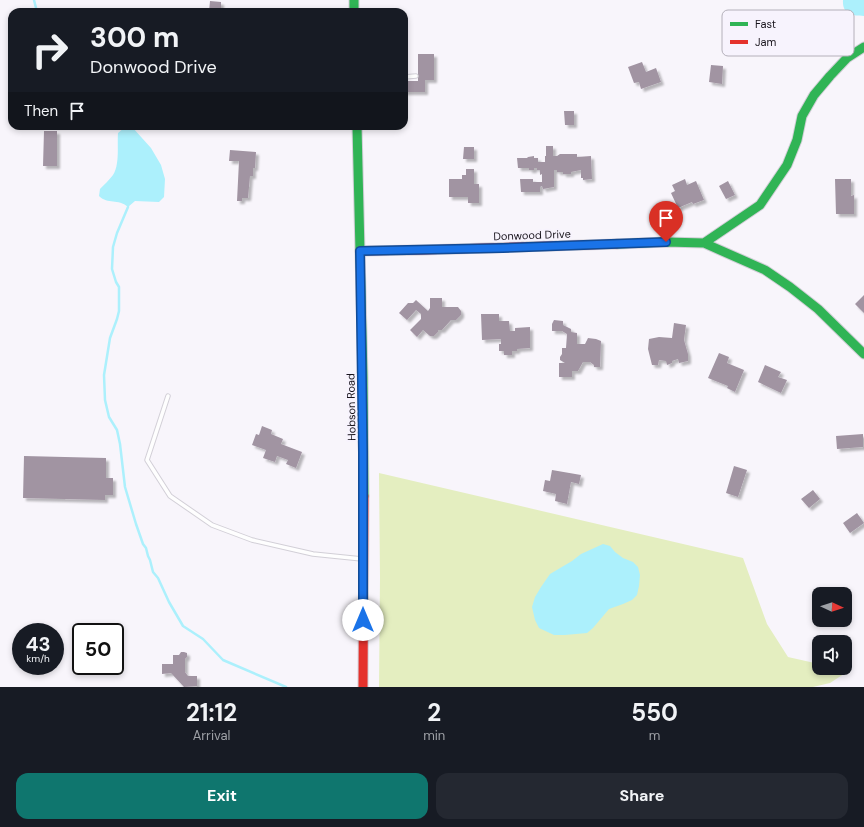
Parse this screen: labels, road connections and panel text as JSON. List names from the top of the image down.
{
  "streets": {
    "street": ["Donwood Drive", "Hobson Road"]
  },
  "crossings": [
    ["Donwood Drive", "Hobson Road"]
  ],
  "legend": ["Fast", "Jam"],
  "north": "right",
  "page": {
    "turn": ["300 m", "Donwood Drive"],
    "then": "Then",
    "speed": "43 km/h",
    "limit": "50",
    "eta": [
      "21:12",
      "Arrival",
      "2",
      "min",
      "550",
      "m"
    ],
    "buttons": ["Exit", "Share"]
  }
}
